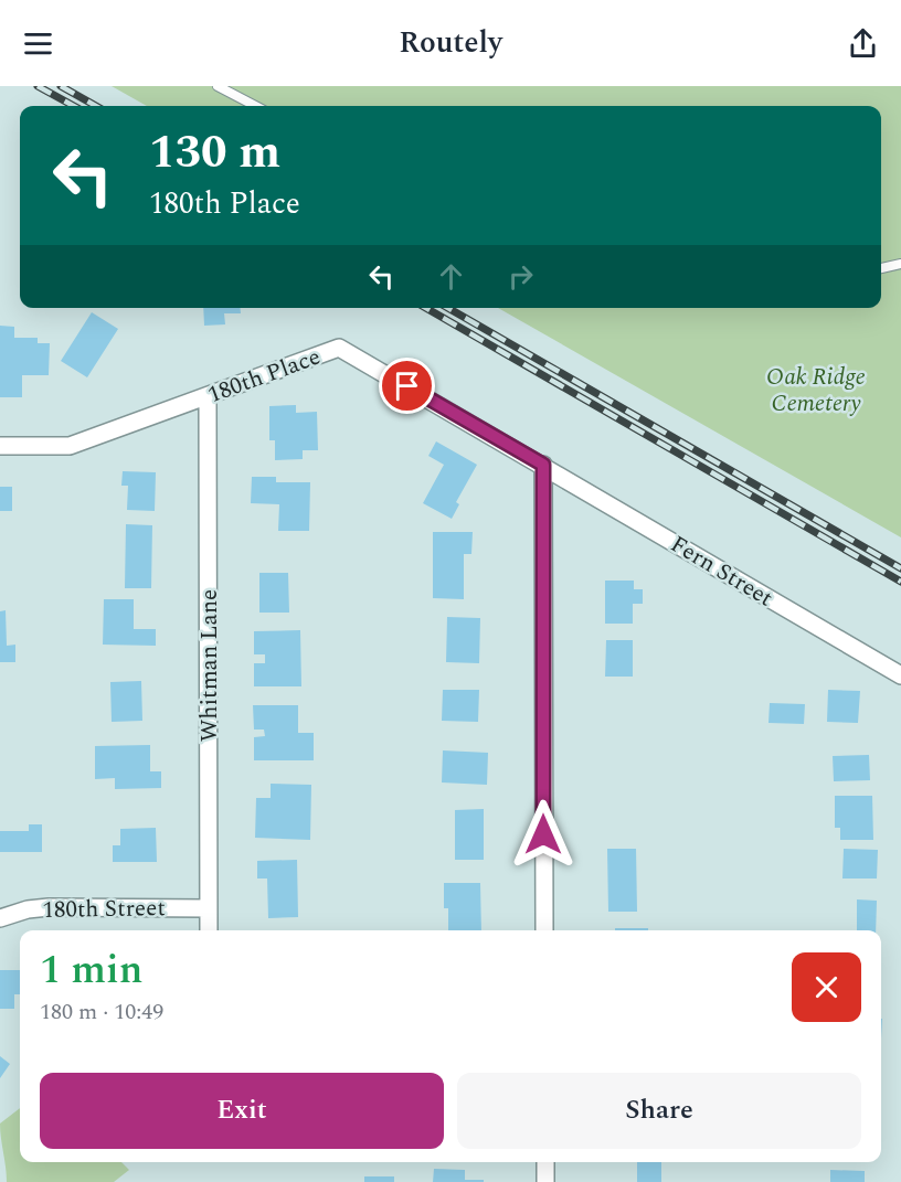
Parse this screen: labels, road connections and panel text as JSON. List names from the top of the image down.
{
  "streets": {
    "street": [
      "180th Place",
      "Fern Street",
      "Whitman Lane",
      "180th Street"
    ]
  },
  "crossings": [
    ["180th Place", "Fern Street"],
    ["180th Place", "Whitman Lane"],
    ["Whitman Lane", "180th Street"]
  ],
  "parks": ["Oak Ridge Cemetery"],
  "page": {
    "header": "Routely",
    "turn": ["130 m", "180th Place"],
    "heading": ["1 min", "180 m · 10:49"],
    "buttons": ["Exit", "Share"]
  }
}
